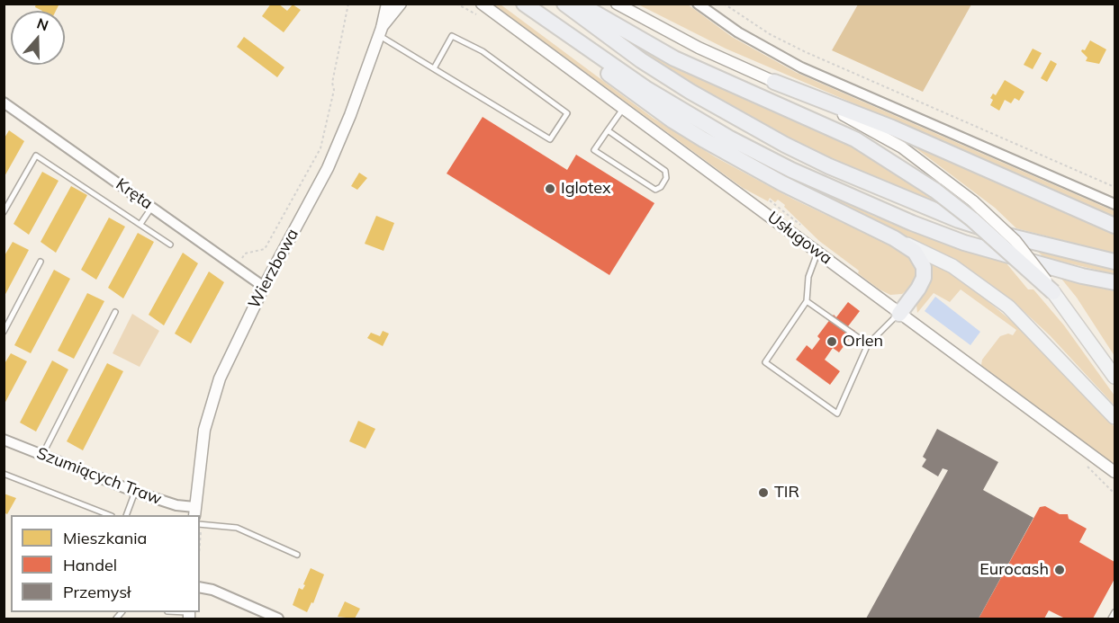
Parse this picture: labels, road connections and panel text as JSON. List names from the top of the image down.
{
  "streets": {
    "street": [
      "Kręta",
      "Usługowa",
      "Wierzbowa",
      "Szumiących Traw"
    ]
  },
  "crossings": [
    ["Kręta", "Wierzbowa"]
  ],
  "places": [
    "Iglotex",
    "Orlen",
    "TIR",
    "Eurocash"
  ],
  "legend": ["Mieszkania", "Handel", "Przemysł"],
  "north": "top"
}
